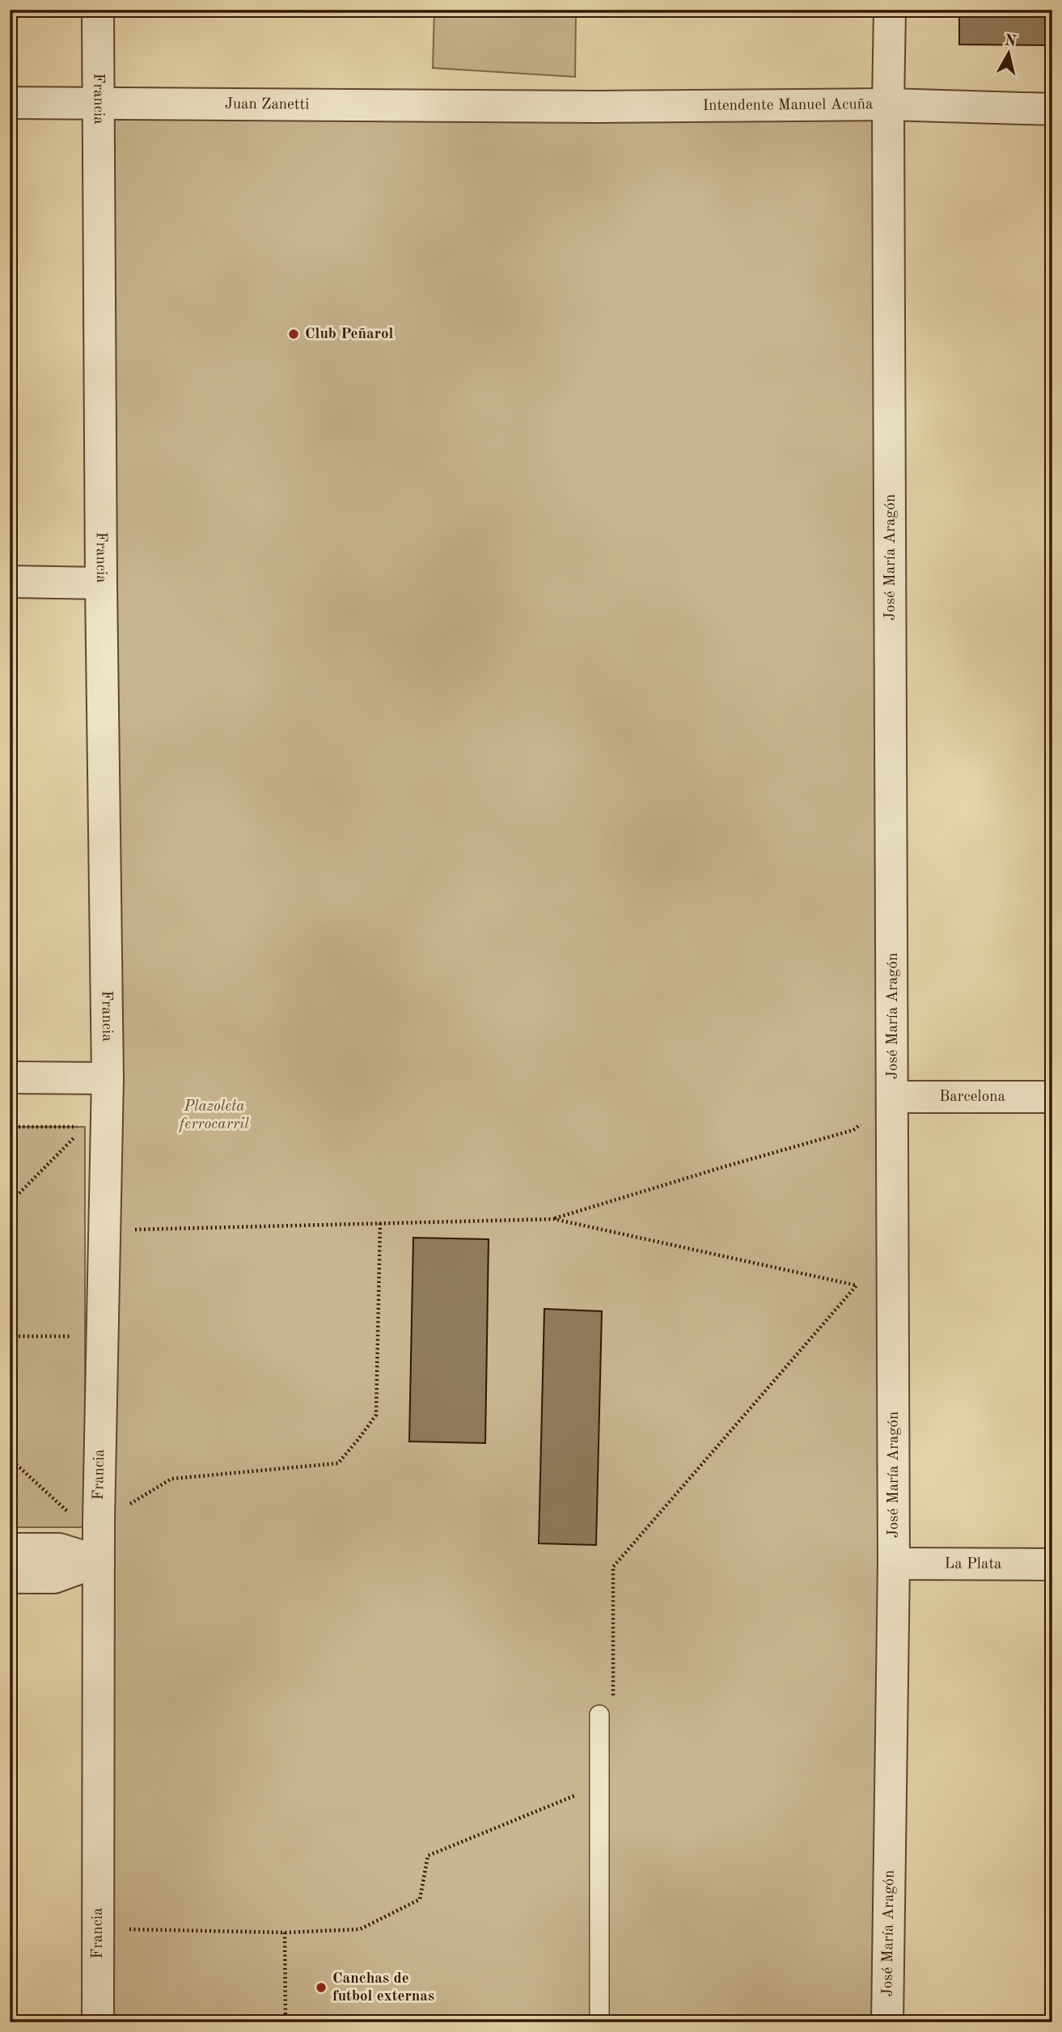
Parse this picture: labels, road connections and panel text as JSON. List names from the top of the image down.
{
  "streets": {
    "street": [
      "Francia",
      "Juan Zanetti",
      "Intendente Manuel Acuña",
      "José María Aragón",
      "Barcelona",
      "La Plata"
    ]
  },
  "crossings": [
    ["Francia", "Juan Zanetti"],
    ["Juan Zanetti", "Intendente Manuel Acuña"],
    ["Intendente Manuel Acuña", "José María Aragón"],
    ["José María Aragón", "Barcelona"],
    ["José María Aragón", "La Plata"]
  ],
  "parks": ["Plazoleta ferrocarril"],
  "places": ["Club Peñarol", "Canchas de futbol externas"],
  "north": "top"
}
